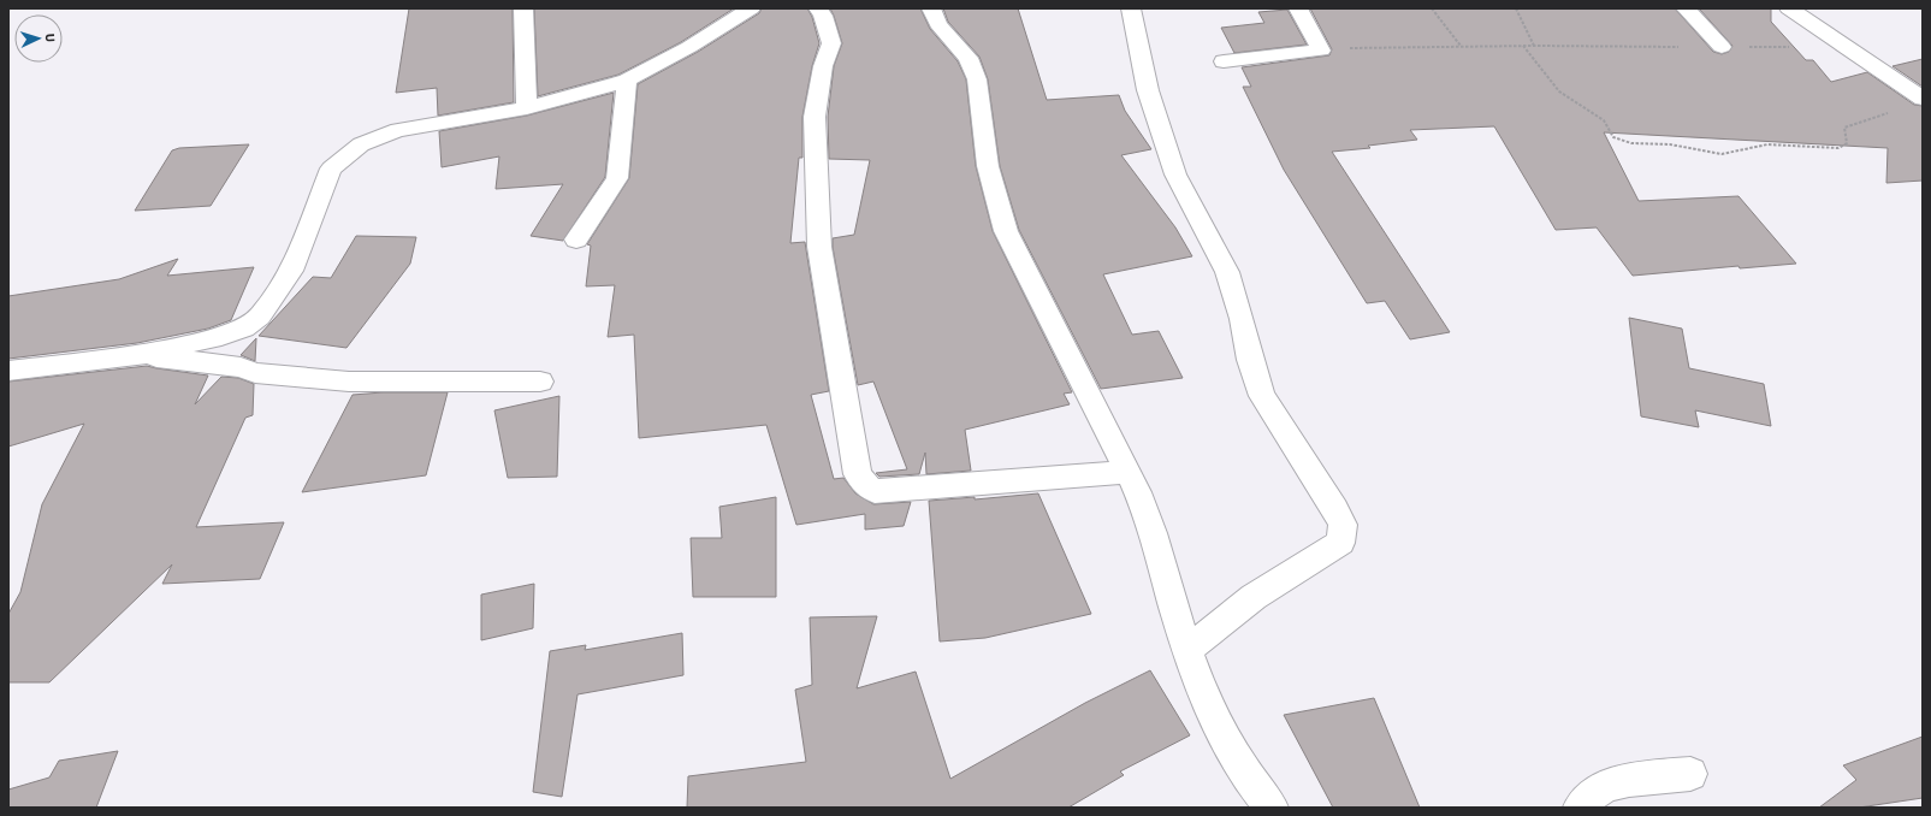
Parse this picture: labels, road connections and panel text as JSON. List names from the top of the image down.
{
  "north": "right"
}
